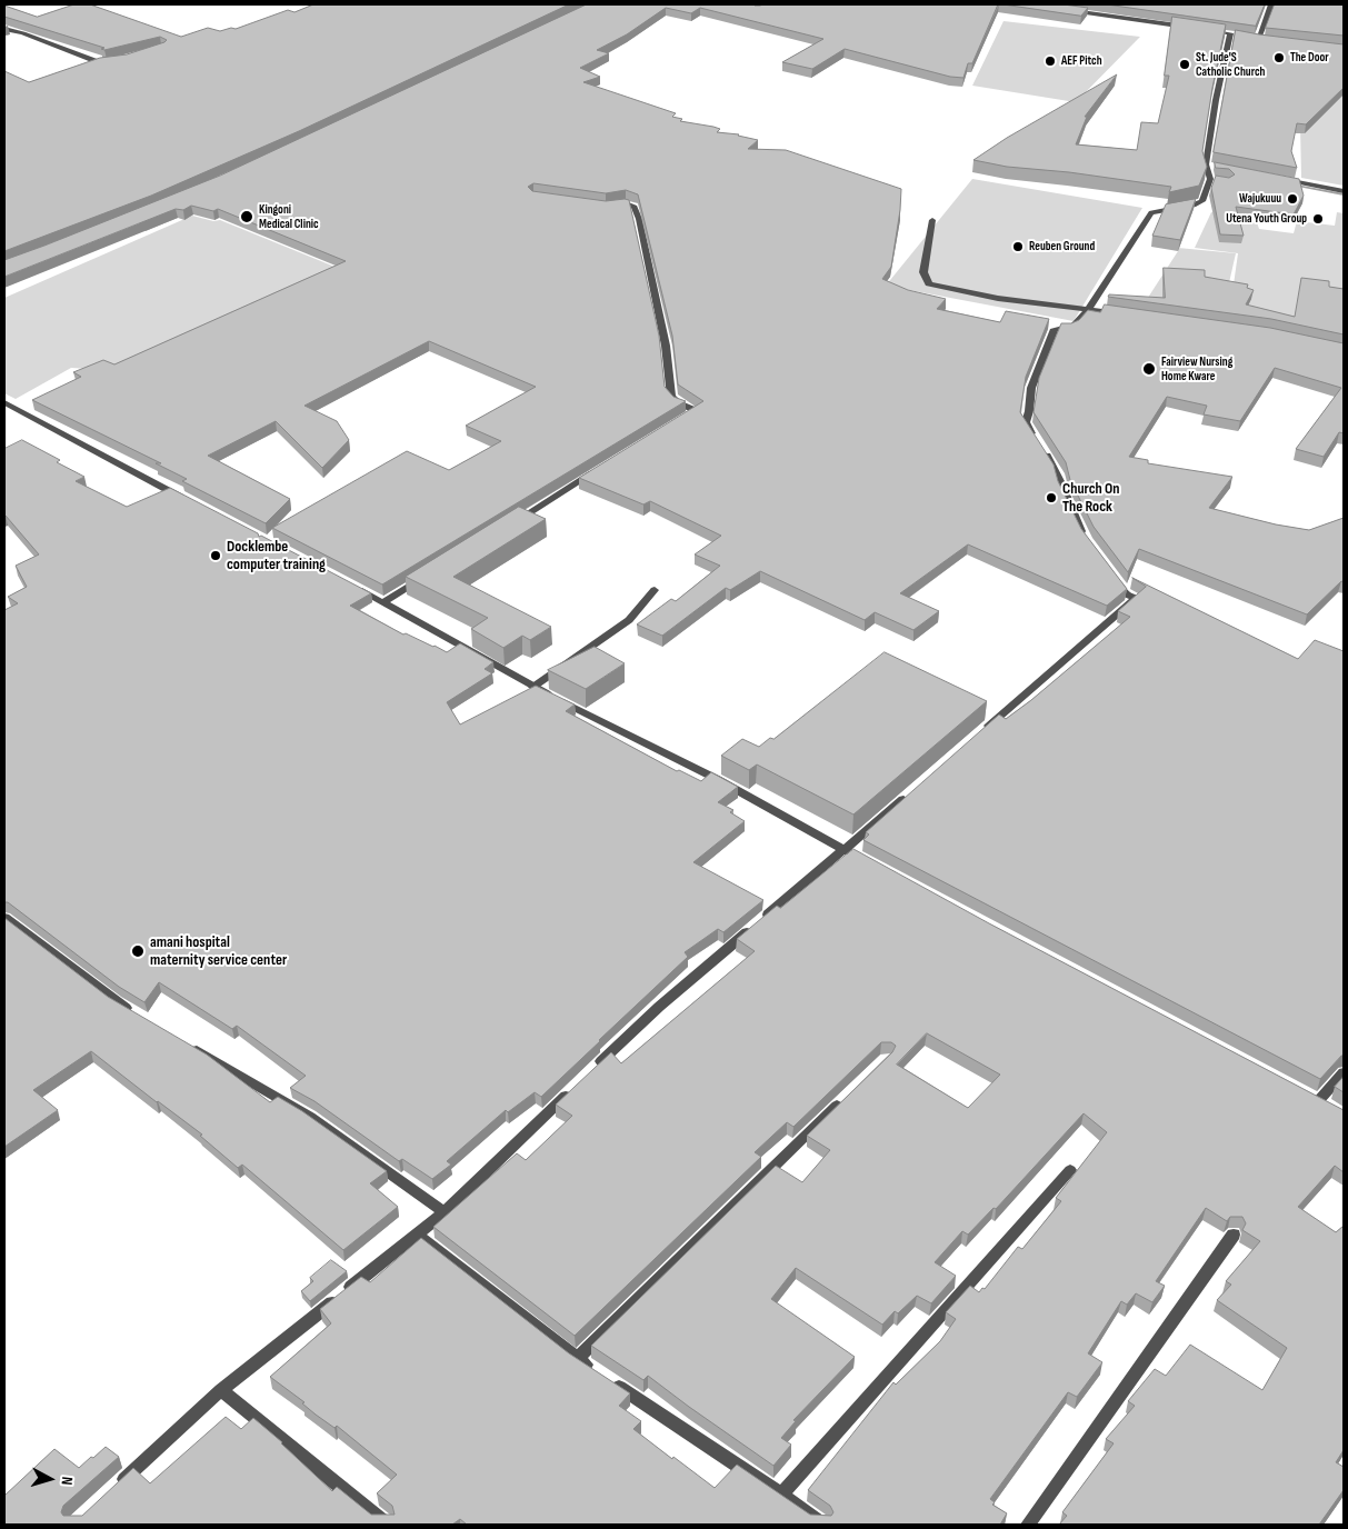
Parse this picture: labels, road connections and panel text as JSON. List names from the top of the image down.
{
  "places": [
    "The Door",
    "AEF Pitch",
    "St. Jude'S Catholic Church",
    "Wajukuuu",
    "Kingoni Medical Clinic",
    "Utena Youth Group",
    "Reuben Ground",
    "Fairview Nursing Home Kware",
    "Church On The Rock",
    "Docklembe computer training",
    "amani hospital maternity service center"
  ],
  "north": "right"
}
